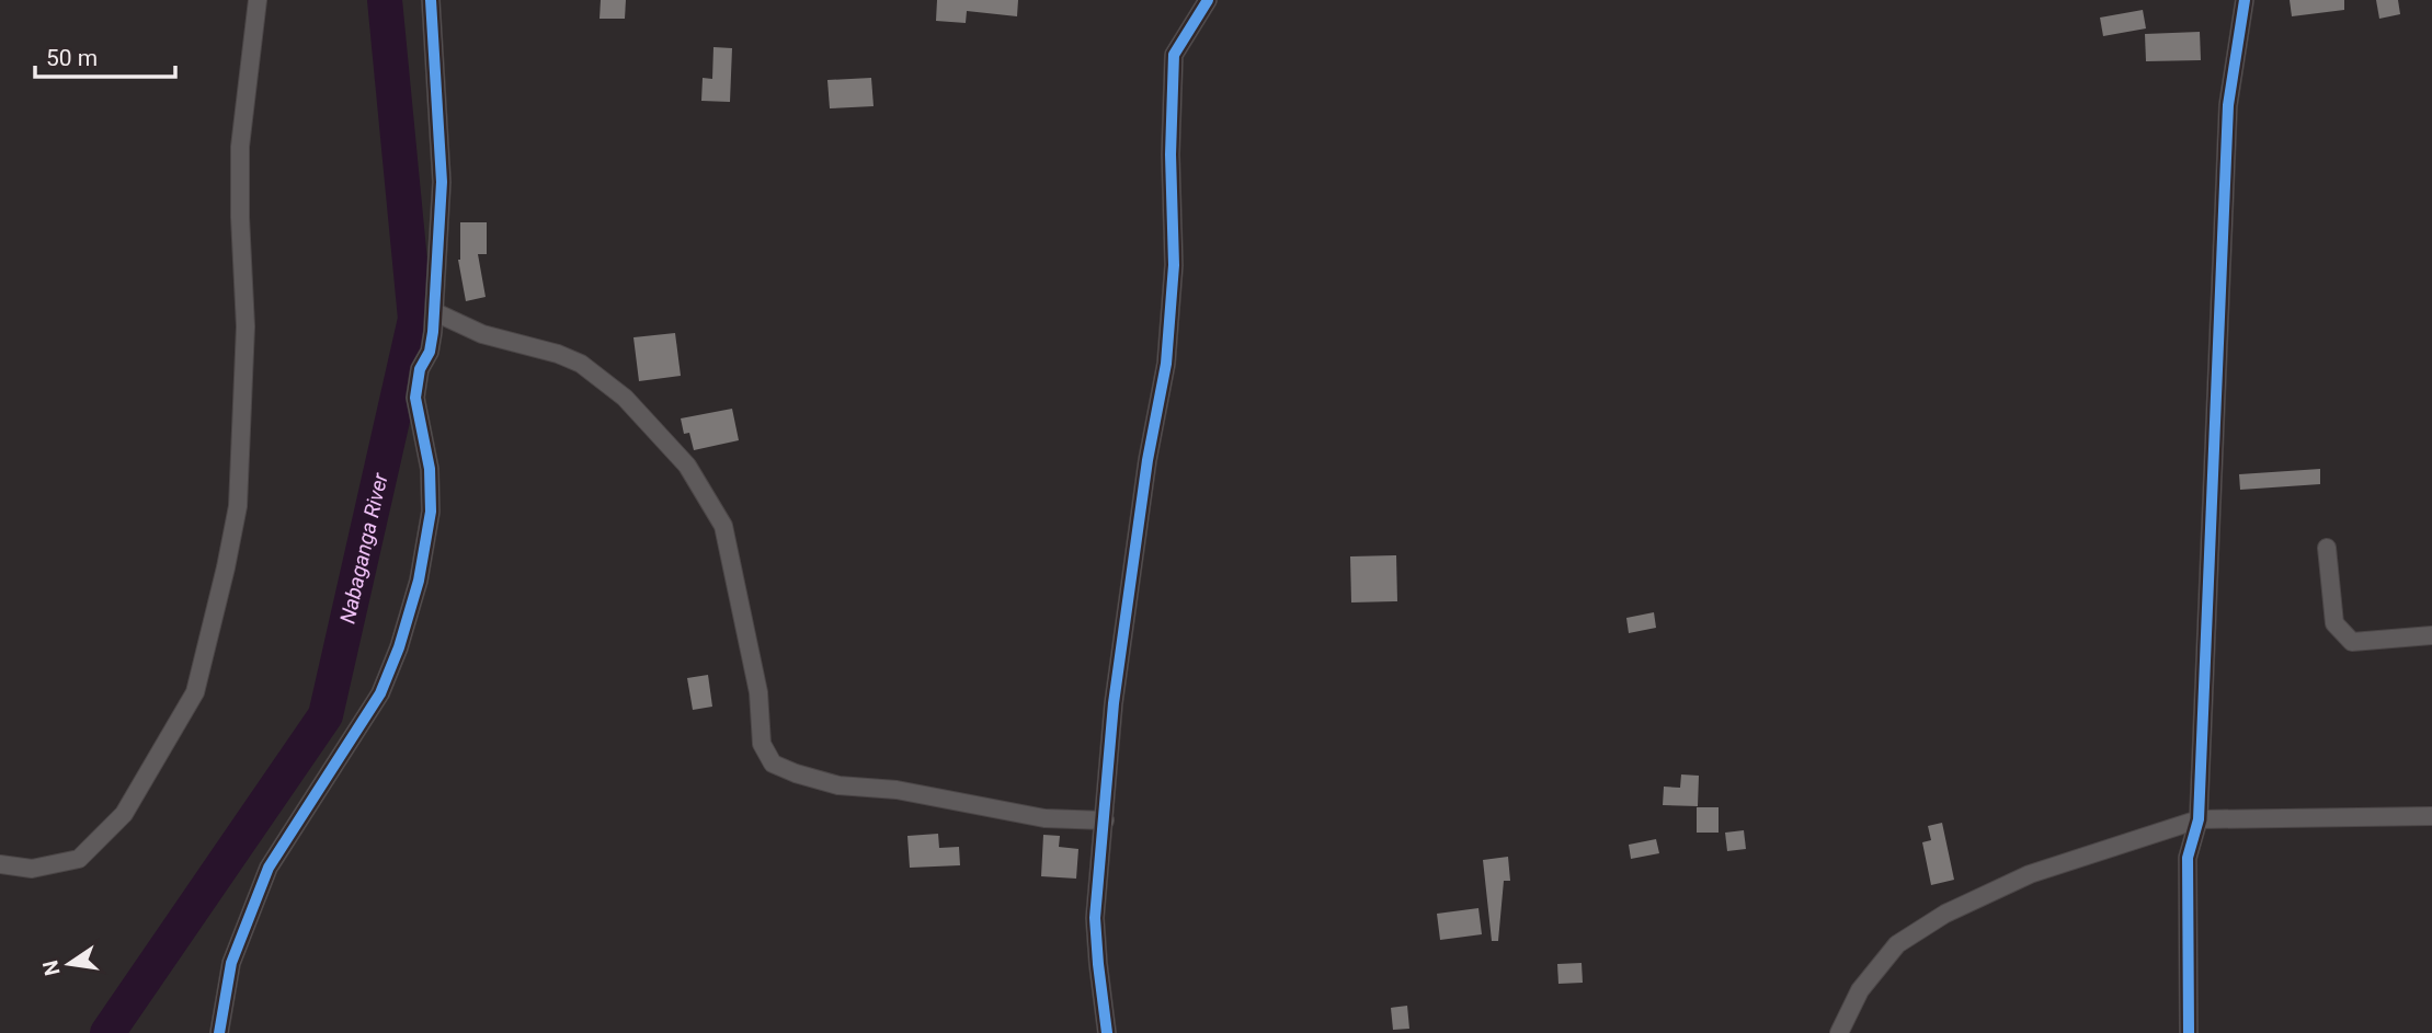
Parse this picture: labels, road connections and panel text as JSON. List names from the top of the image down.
{
  "water": ["Nabaganga River"],
  "scale_bar": "50 m",
  "north": "left"
}
